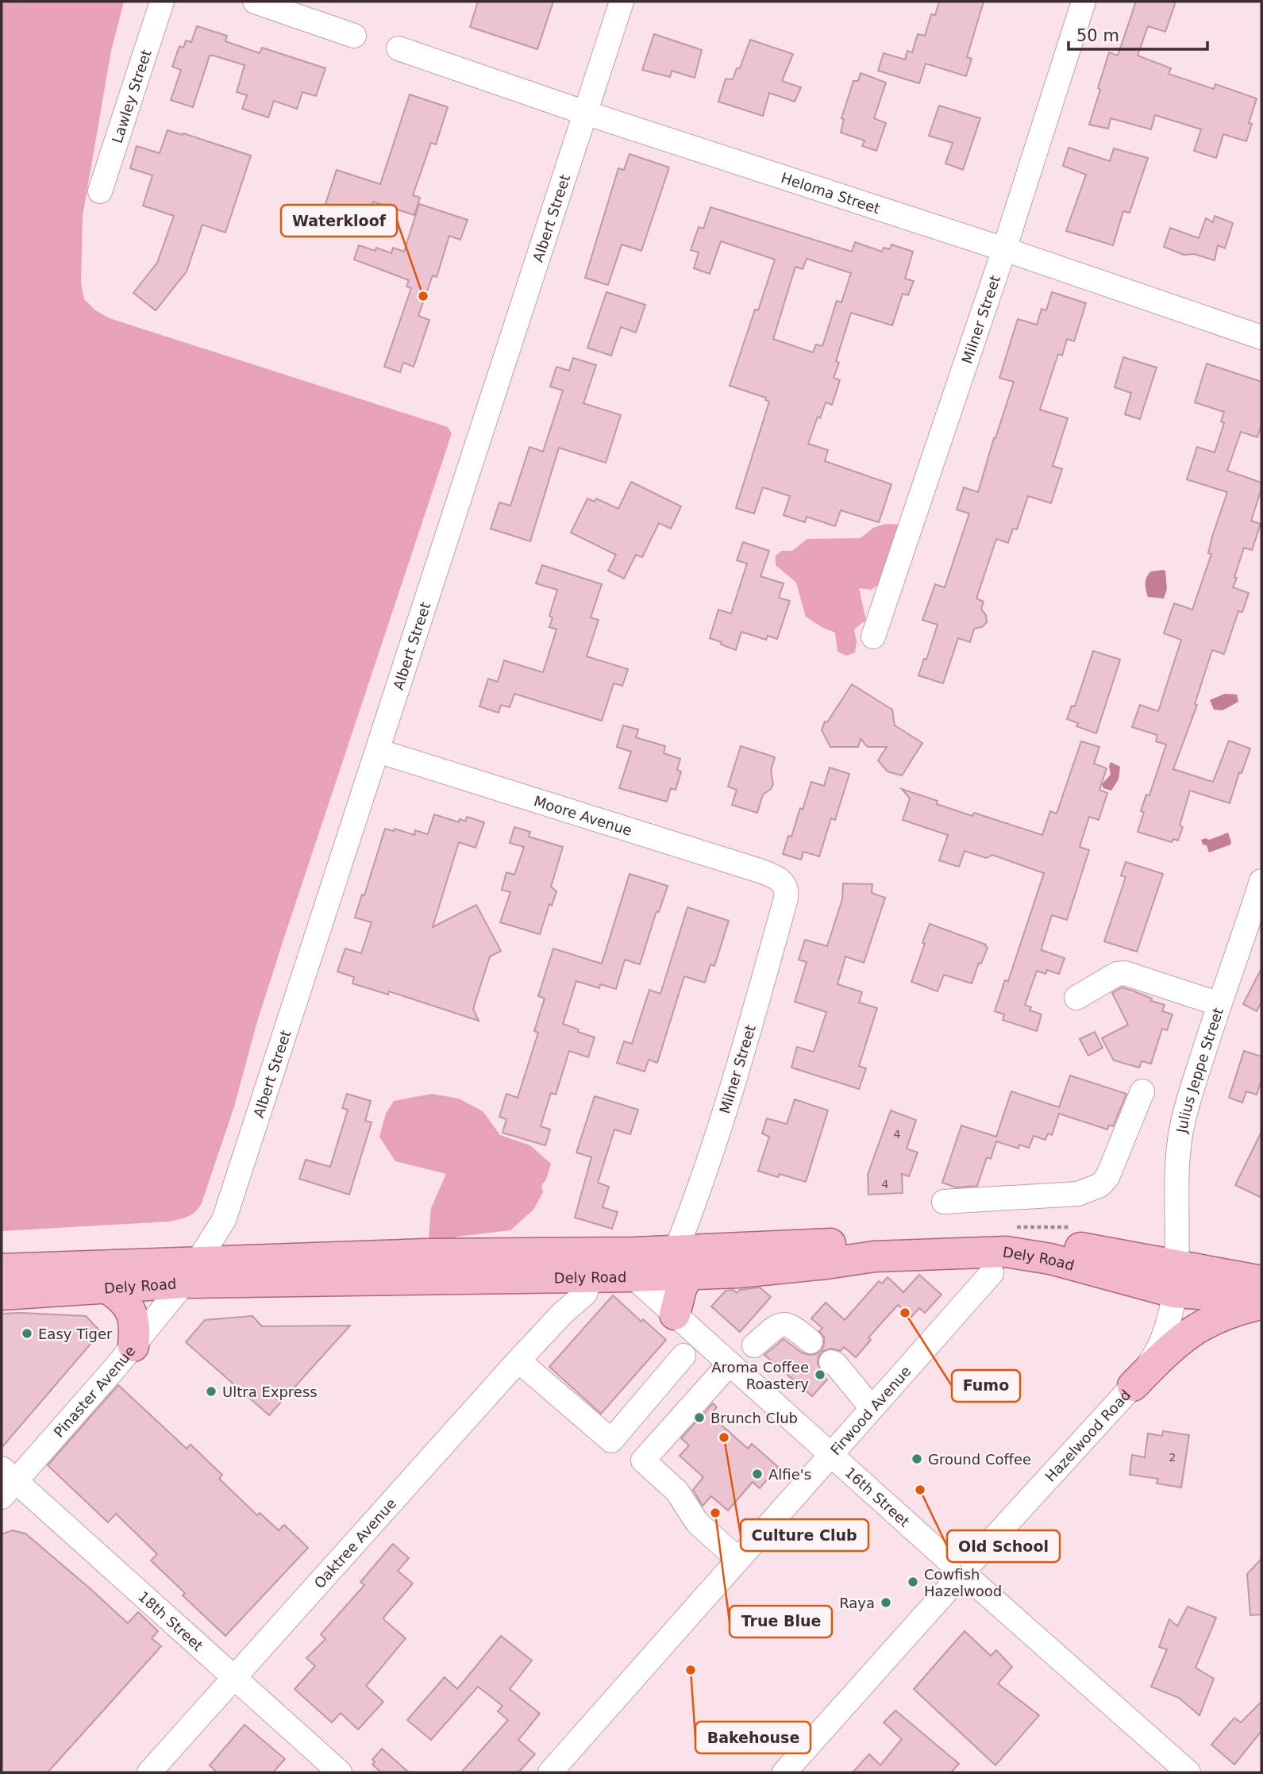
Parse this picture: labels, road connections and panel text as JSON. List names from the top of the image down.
{
  "streets": {
    "main road": ["Dely Road"],
    "street": [
      "Lawley Street",
      "Heloma Street",
      "Albert Street",
      "Milner Street",
      "Moore Avenue",
      "Julius Jeppe Street",
      "Pinaster Avenue",
      "Firwood Avenue",
      "Hazelwood Road",
      "16th Street",
      "Oaktree Avenue",
      "18th Street"
    ]
  },
  "crossings": [
    ["Heloma Street", "Albert Street"],
    ["Heloma Street", "Milner Street"],
    ["Albert Street", "Moore Avenue"],
    ["Albert Street", "Dely Road"],
    ["Albert Street", "Pinaster Avenue"],
    ["Milner Street", "Moore Avenue"],
    ["Milner Street", "Dely Road"],
    ["Julius Jeppe Street", "Dely Road"],
    ["Julius Jeppe Street", "Hazelwood Road"],
    ["Dely Road", "Pinaster Avenue"],
    ["Dely Road", "Hazelwood Road"],
    ["Dely Road", "16th Street"],
    ["Dely Road", "Oaktree Avenue"],
    ["Pinaster Avenue", "18th Street"],
    ["Firwood Avenue", "16th Street"],
    ["Hazelwood Road", "16th Street"],
    ["Oaktree Avenue", "18th Street"]
  ],
  "places": [
    "Waterkloof",
    "Fumo",
    "Easy Tiger",
    "Aroma Coffee Roastery",
    "Ultra Express",
    "Brunch Club",
    "Culture Club",
    "Ground Coffee",
    "Alfie's",
    "Old School",
    "True Blue",
    "Cowfish Hazelwood",
    "Raya",
    "Bakehouse"
  ],
  "house_numbers": ["4", "4", "2"],
  "scale_bar": "50 m"
}
